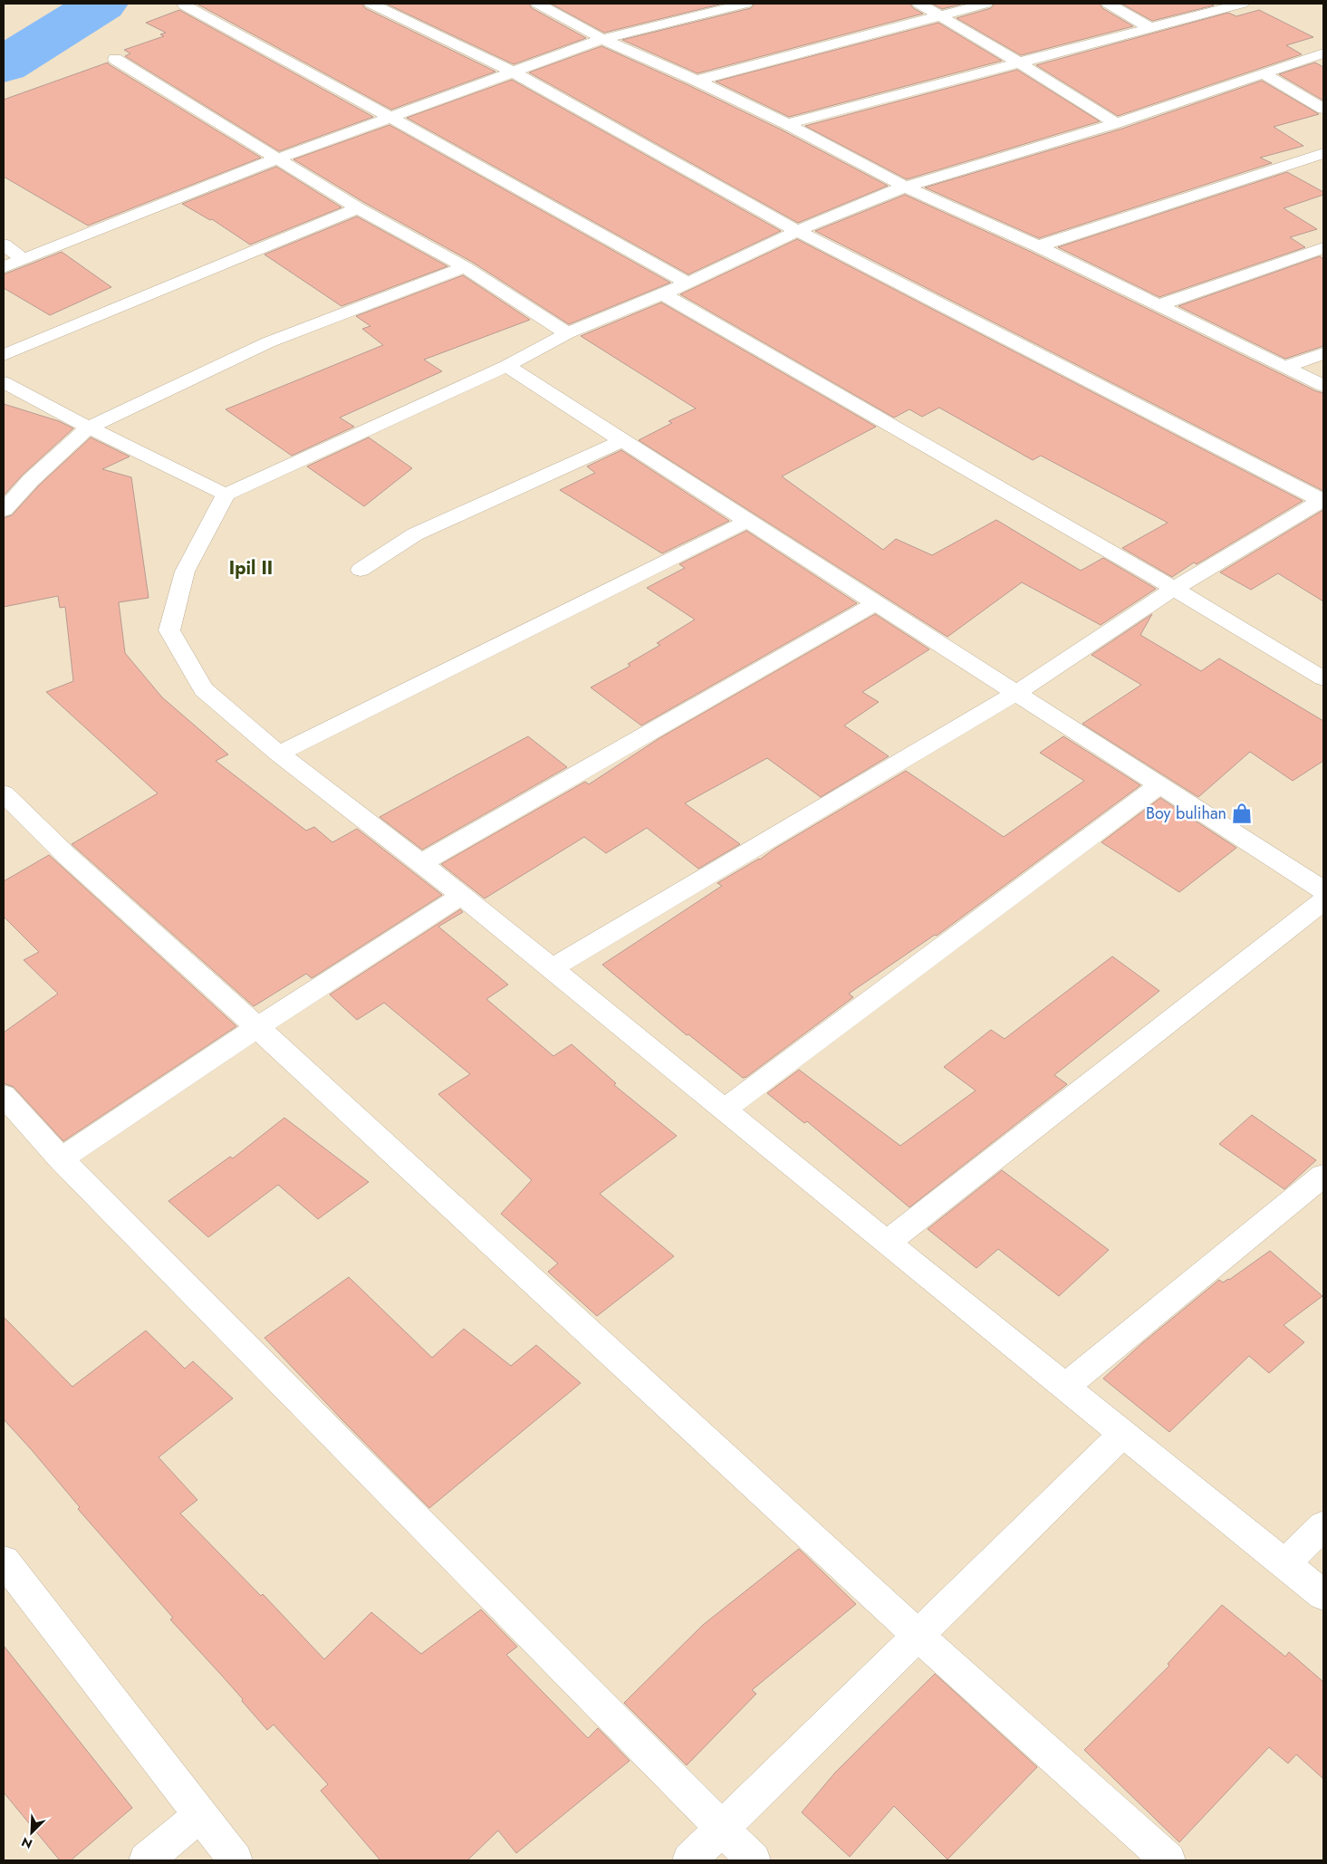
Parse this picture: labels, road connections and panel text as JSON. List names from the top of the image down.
{
  "districts": ["Ipil II"],
  "places": {
    "shop": ["Boy bulihan"]
  },
  "north": "bottom left"
}
